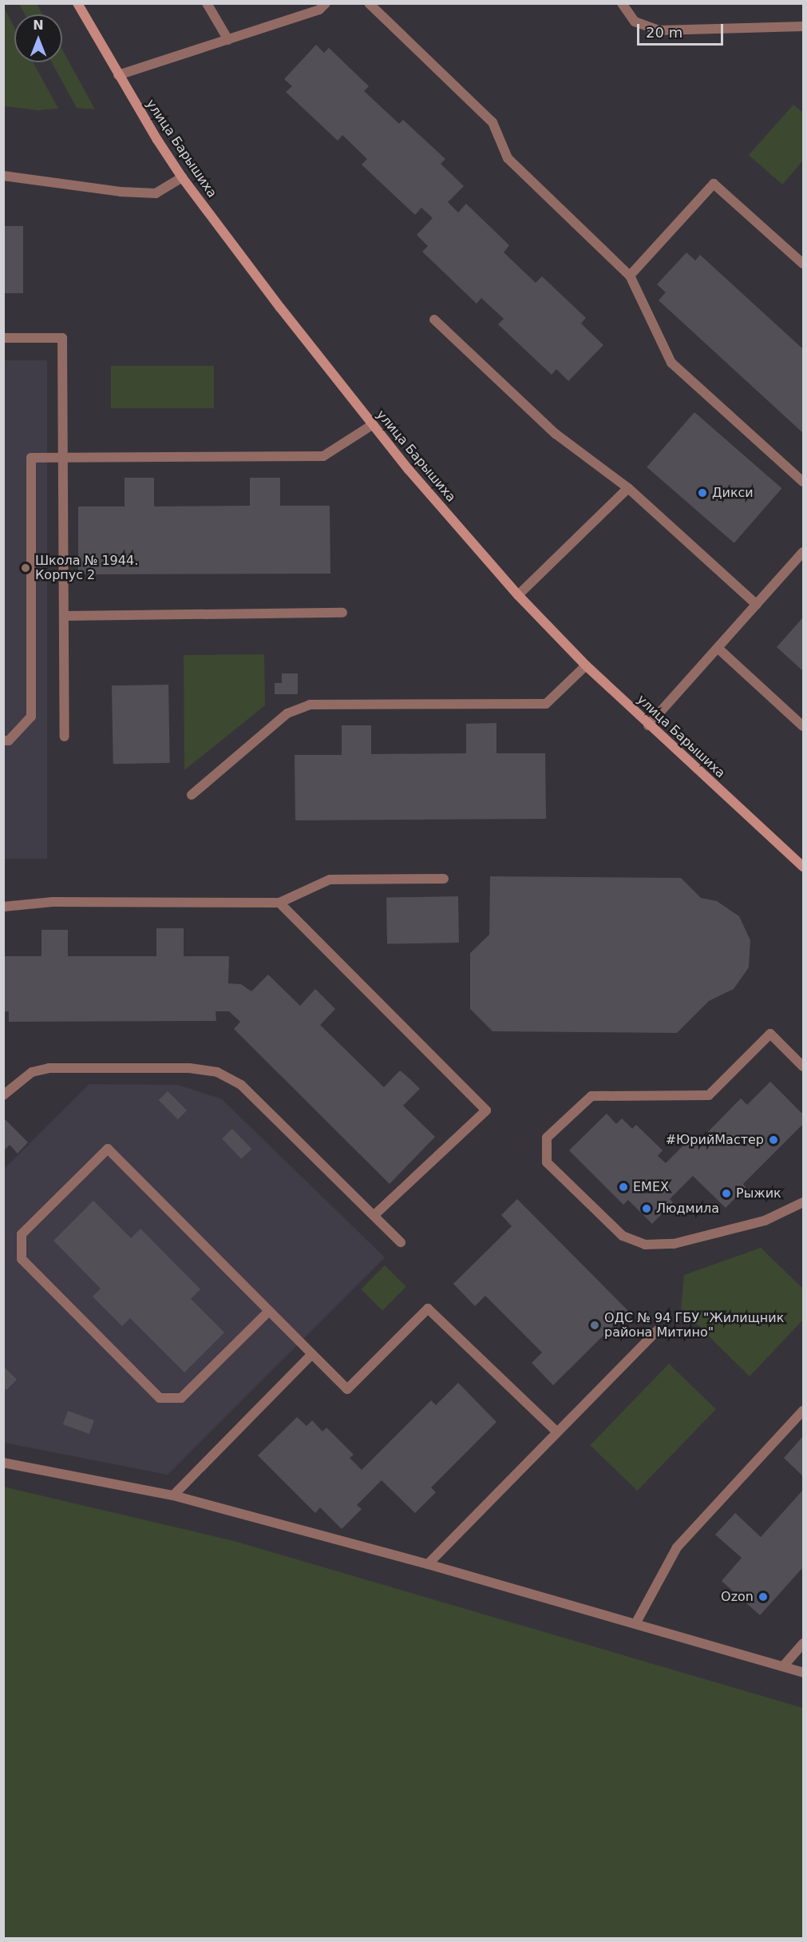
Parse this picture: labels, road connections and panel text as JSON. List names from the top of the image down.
{
  "streets": {
    "main road": ["улица Барышиха"]
  },
  "places": [
    "Дикси",
    "Школа № 1944. Корпус 2",
    "#ЮрийМастер",
    "EMEX",
    "Рыжик",
    "Людмила",
    "ОДС № 94 ГБУ \"Жилищник района Митино\"",
    "Ozon"
  ],
  "scale_bar": "20 m",
  "north": "top"
}
